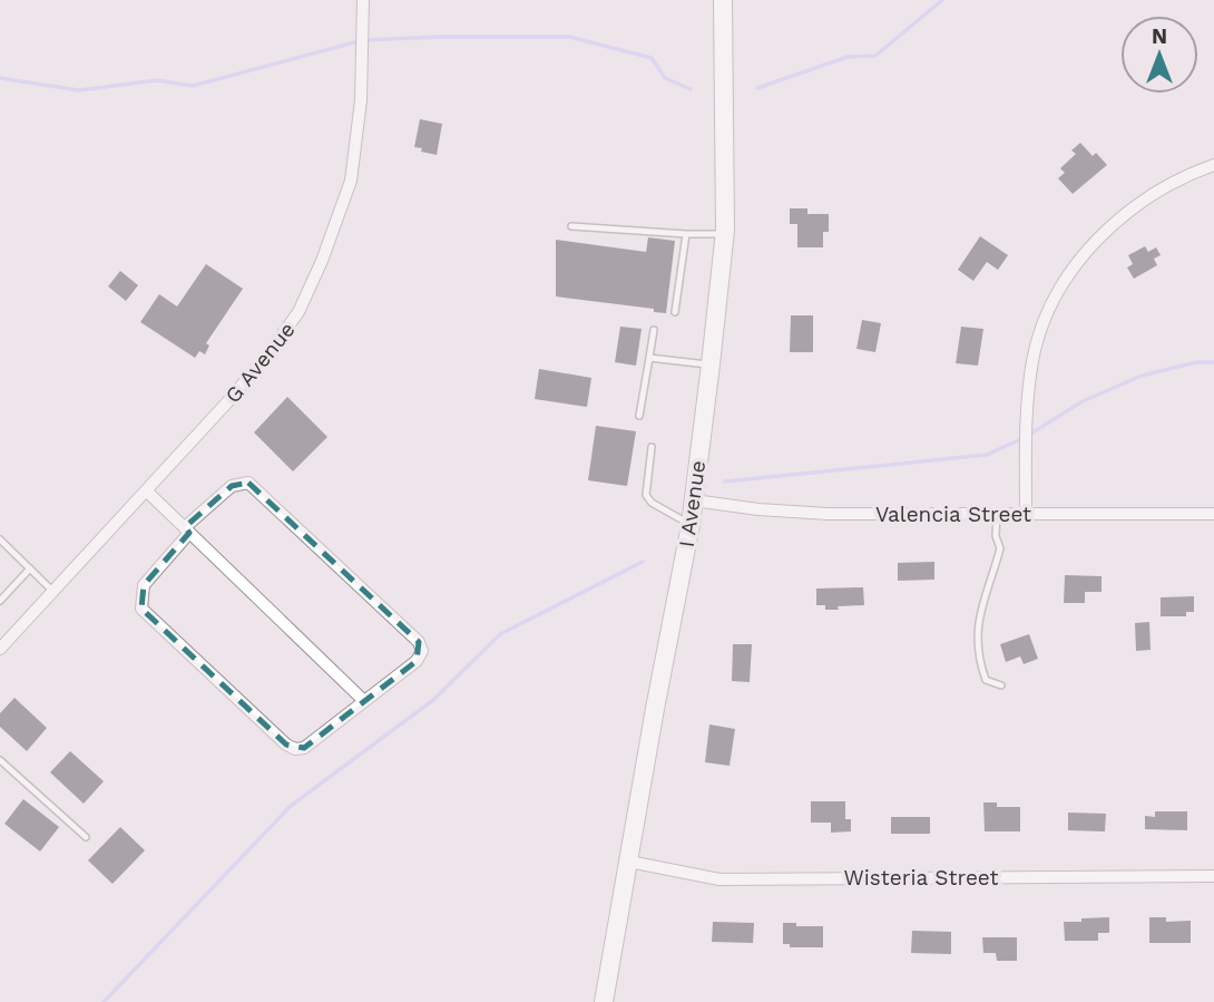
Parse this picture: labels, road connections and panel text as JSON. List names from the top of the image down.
{
  "streets": {
    "main road": ["I Avenue"],
    "street": ["G Avenue", "Valencia Street", "Wisteria Street"]
  },
  "crossings": [
    ["I Avenue", "Valencia Street"],
    ["I Avenue", "Wisteria Street"]
  ],
  "north": "top"
}
